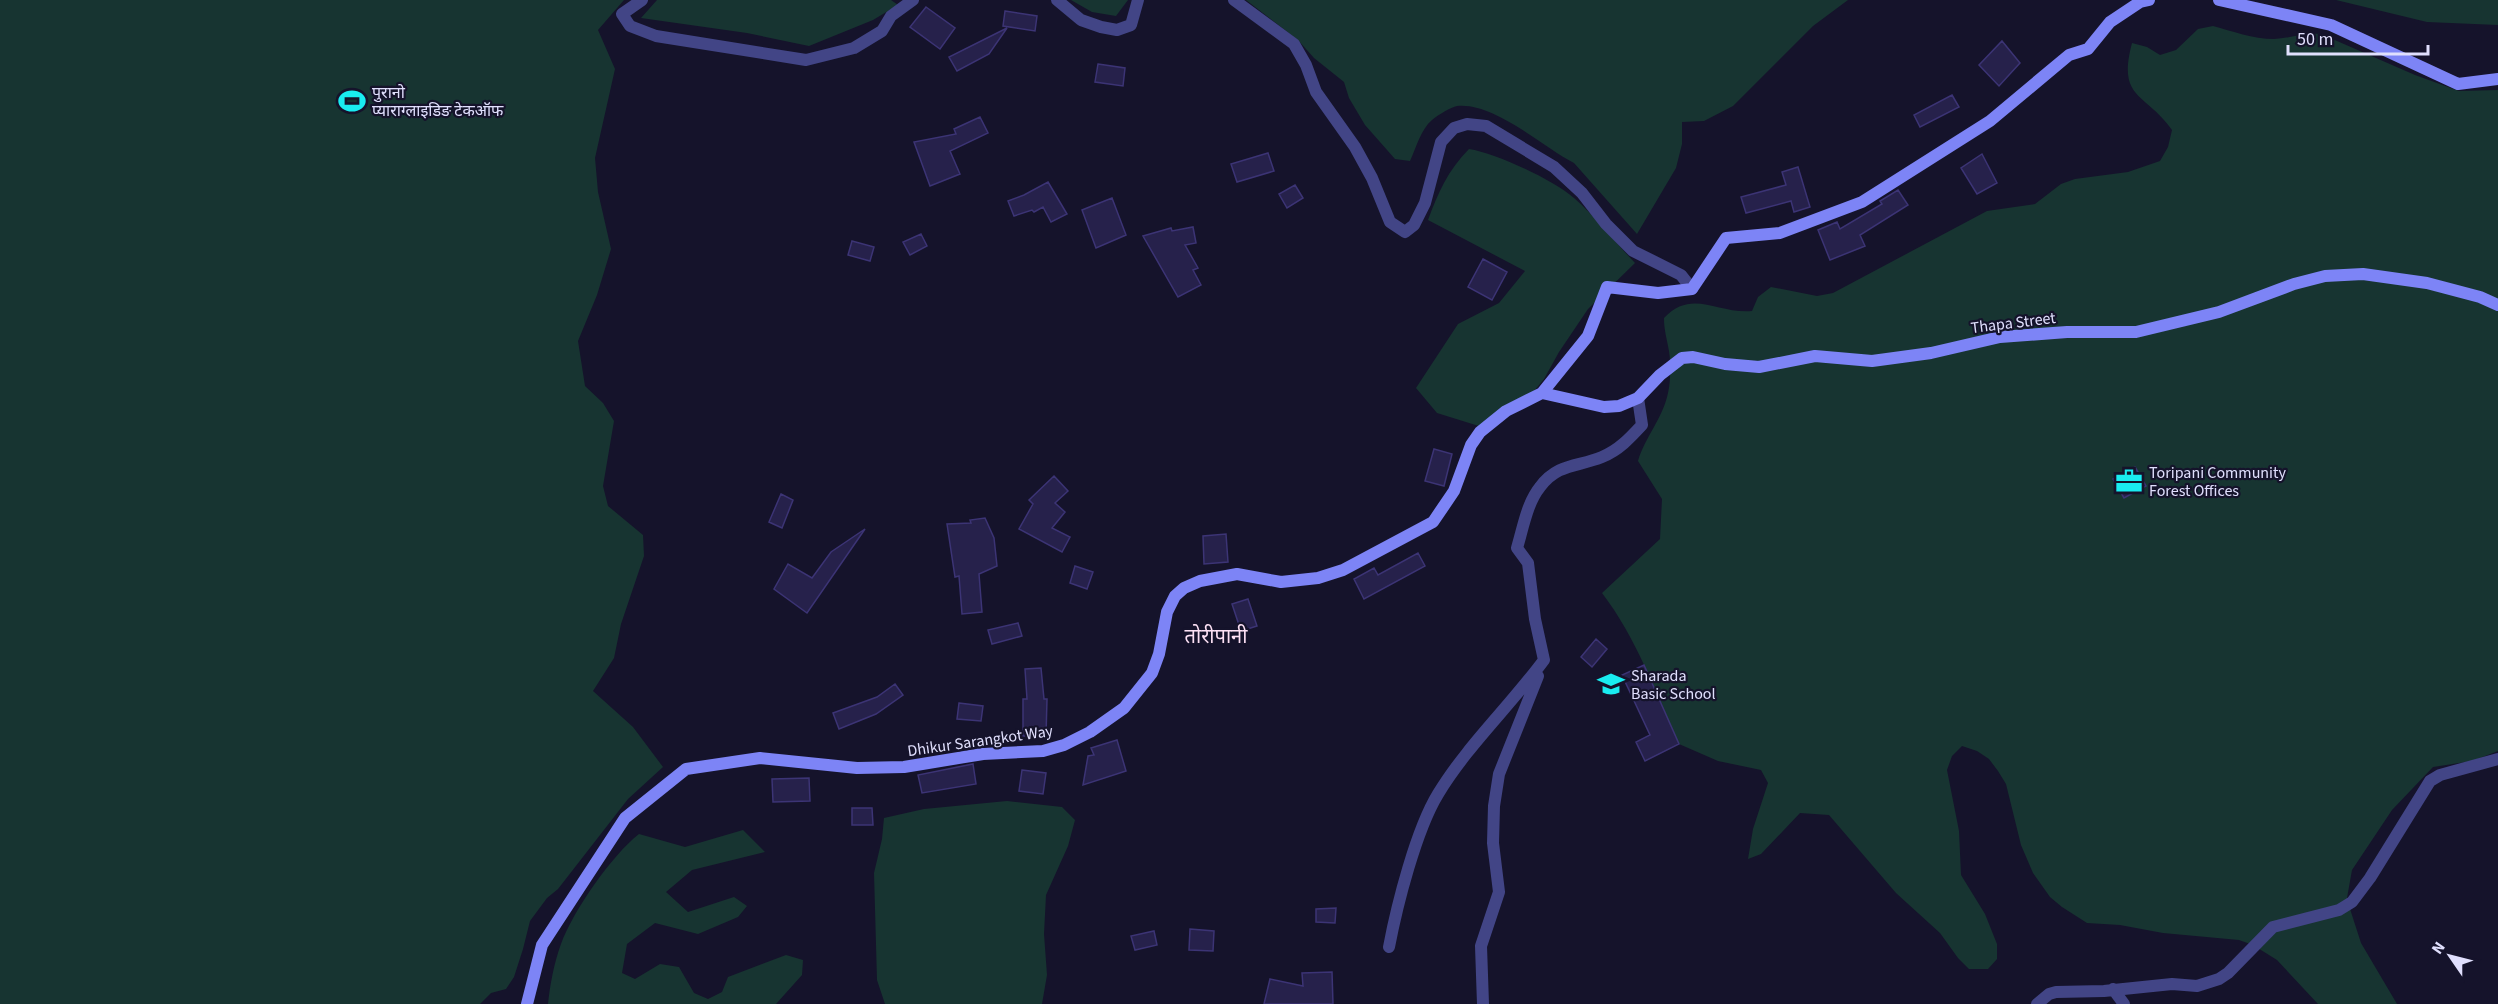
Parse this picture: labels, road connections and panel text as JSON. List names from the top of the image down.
{
  "streets": {
    "street": ["Thapa Street", "Dhikur Sarangkot Way"]
  },
  "districts": ["तोरीपानी"],
  "places": {
    "sports": ["पुरानो प्याराग्लाइडिङ टेकऑफ"],
    "office": ["Toripani Community Forest Offices"],
    "school or university": ["Sharada Basic School"]
  },
  "scale_bar": "50 m",
  "north": "top left"
}
